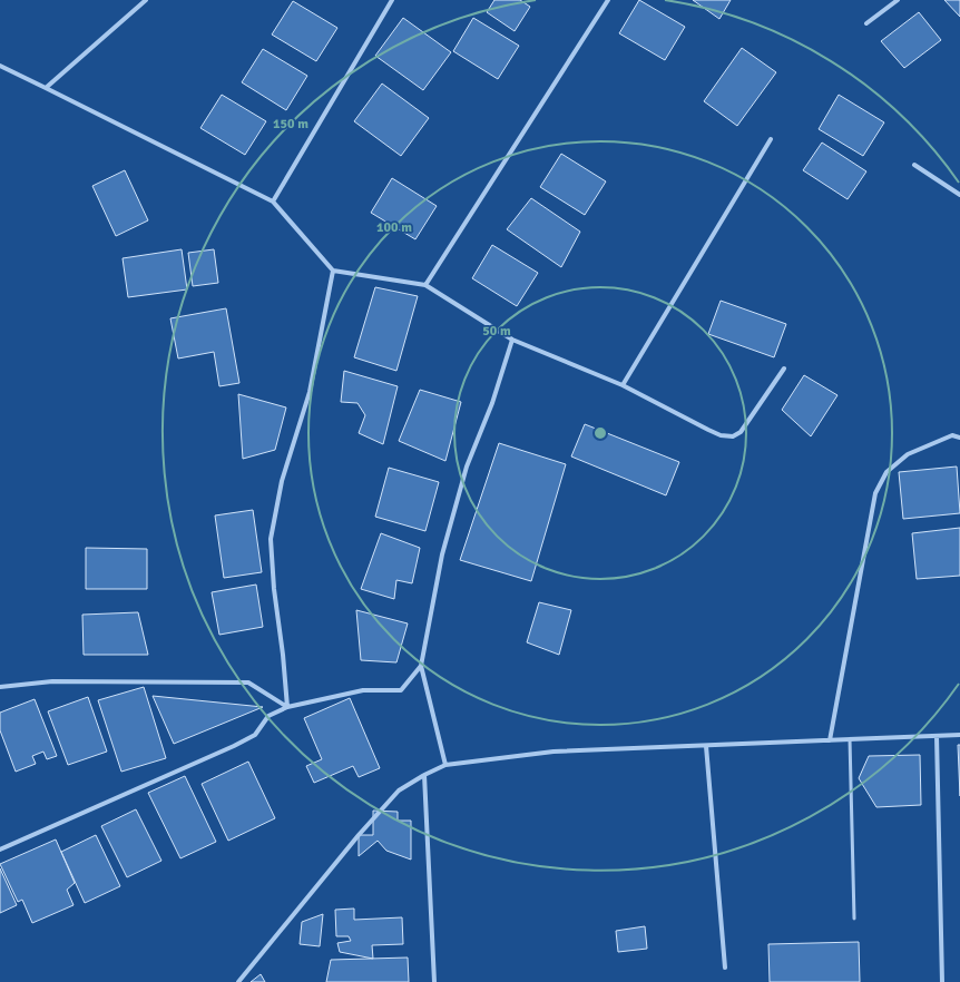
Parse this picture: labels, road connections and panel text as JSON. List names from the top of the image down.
{
  "rings": ["150 m", "100 m", "50 m"]
}
